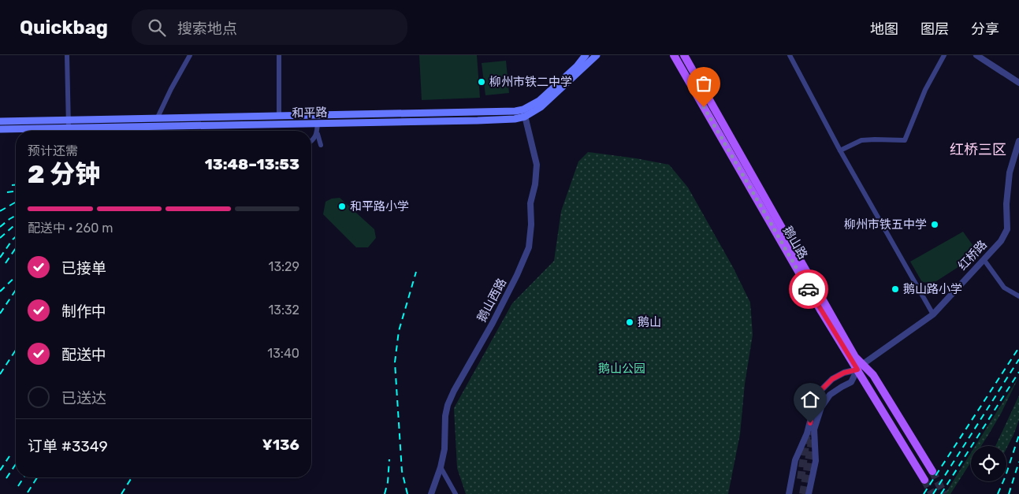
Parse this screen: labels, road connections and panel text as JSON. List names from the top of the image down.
{
  "streets": {
    "main road": ["和平路", "鹅山路"],
    "street": ["红桥路", "鹅山西路"]
  },
  "crossings": [
    ["和平路", "鹅山西路"],
    ["鹅山路", "红桥路"]
  ],
  "districts": ["红桥三区"],
  "parks": ["鹅山公园"],
  "places": [
    "柳州市铁二中学",
    "和平路小学",
    "柳州市铁五中学",
    "鹅山路小学",
    "鹅山"
  ],
  "page": {
    "header": "Quickbag",
    "search": "搜索地点",
    "nav": ["地图", "图层", "分享"],
    "heading": ["2 分钟", "预计还需", "13:48–13:53"],
    "panel": ["订单 #3349", "¥136"],
    "bar": "配送中 · 260 m",
    "list": [
      ["已接单", "13:29"],
      ["制作中", "13:32"],
      ["配送中", "13:40"],
      "已送达"
    ]
  }
}
